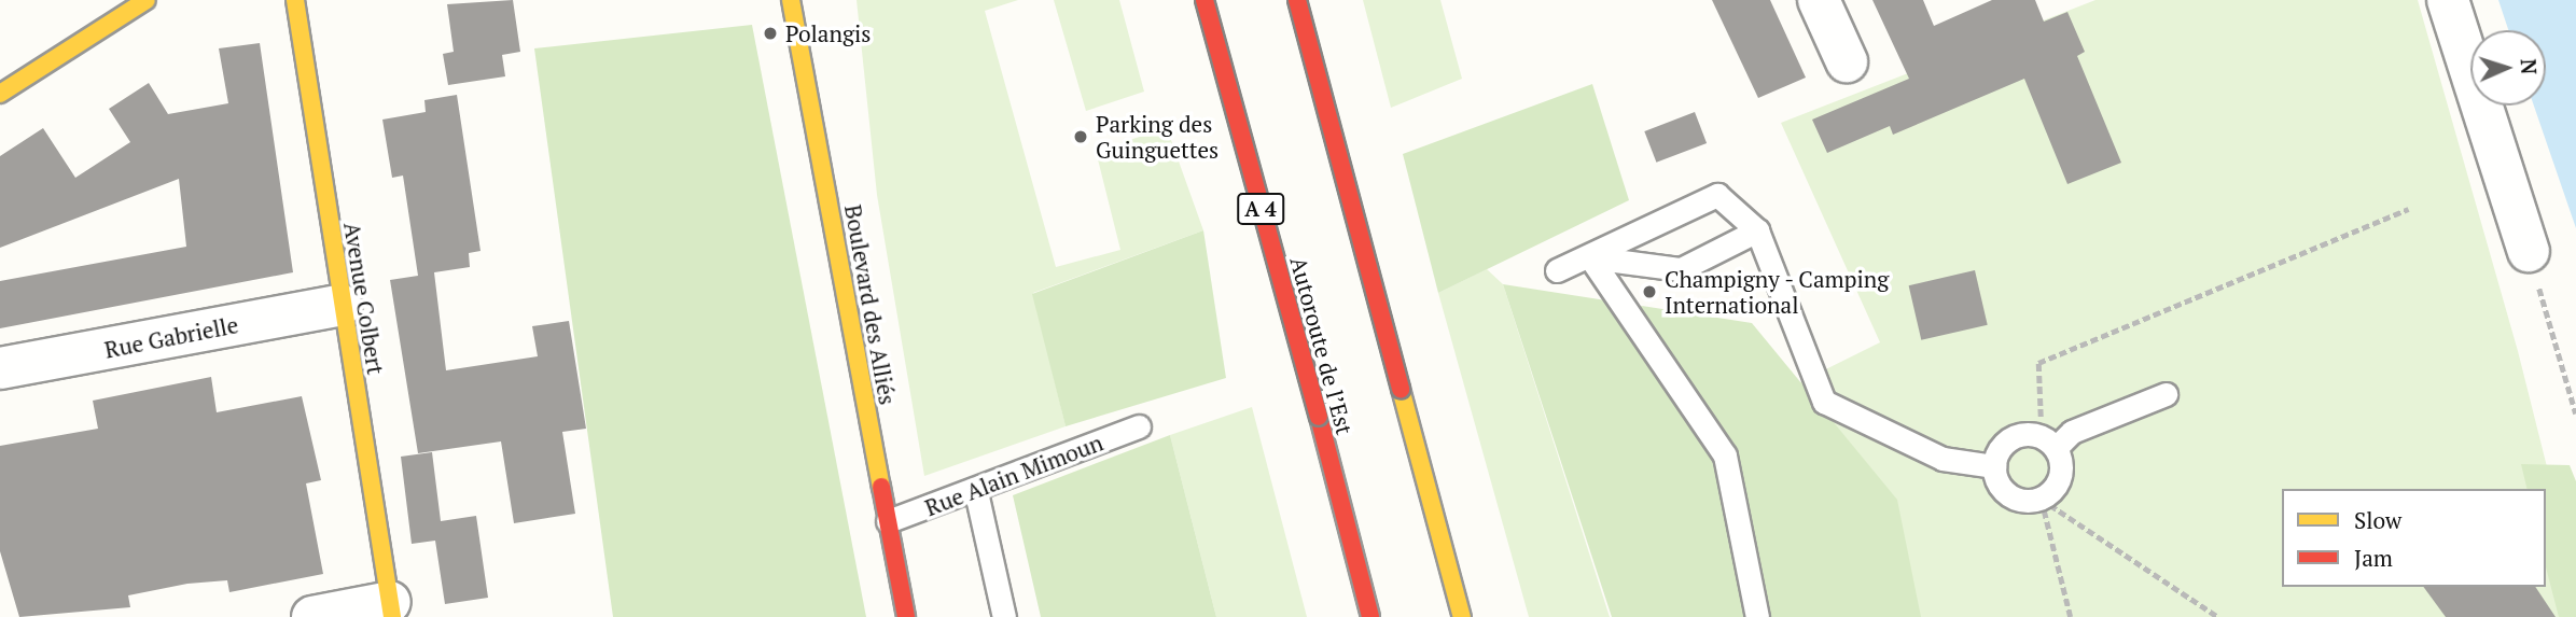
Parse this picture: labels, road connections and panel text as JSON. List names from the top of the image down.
{
  "streets": {
    "main road": [
      "A 4",
      "Avenue Colbert",
      "Boulevard des Alliés",
      "Autoroute de l’Est"
    ],
    "street": ["Rue Gabrielle"],
    "lane": ["Rue Alain Mimoun"]
  },
  "crossings": [
    ["Avenue Colbert", "Rue Gabrielle"],
    ["Boulevard des Alliés", "Rue Alain Mimoun"]
  ],
  "places": ["Polangis", "Parking des Guinguettes", "Champigny - Camping International"],
  "legend": ["Slow", "Jam"],
  "north": "right"
}
